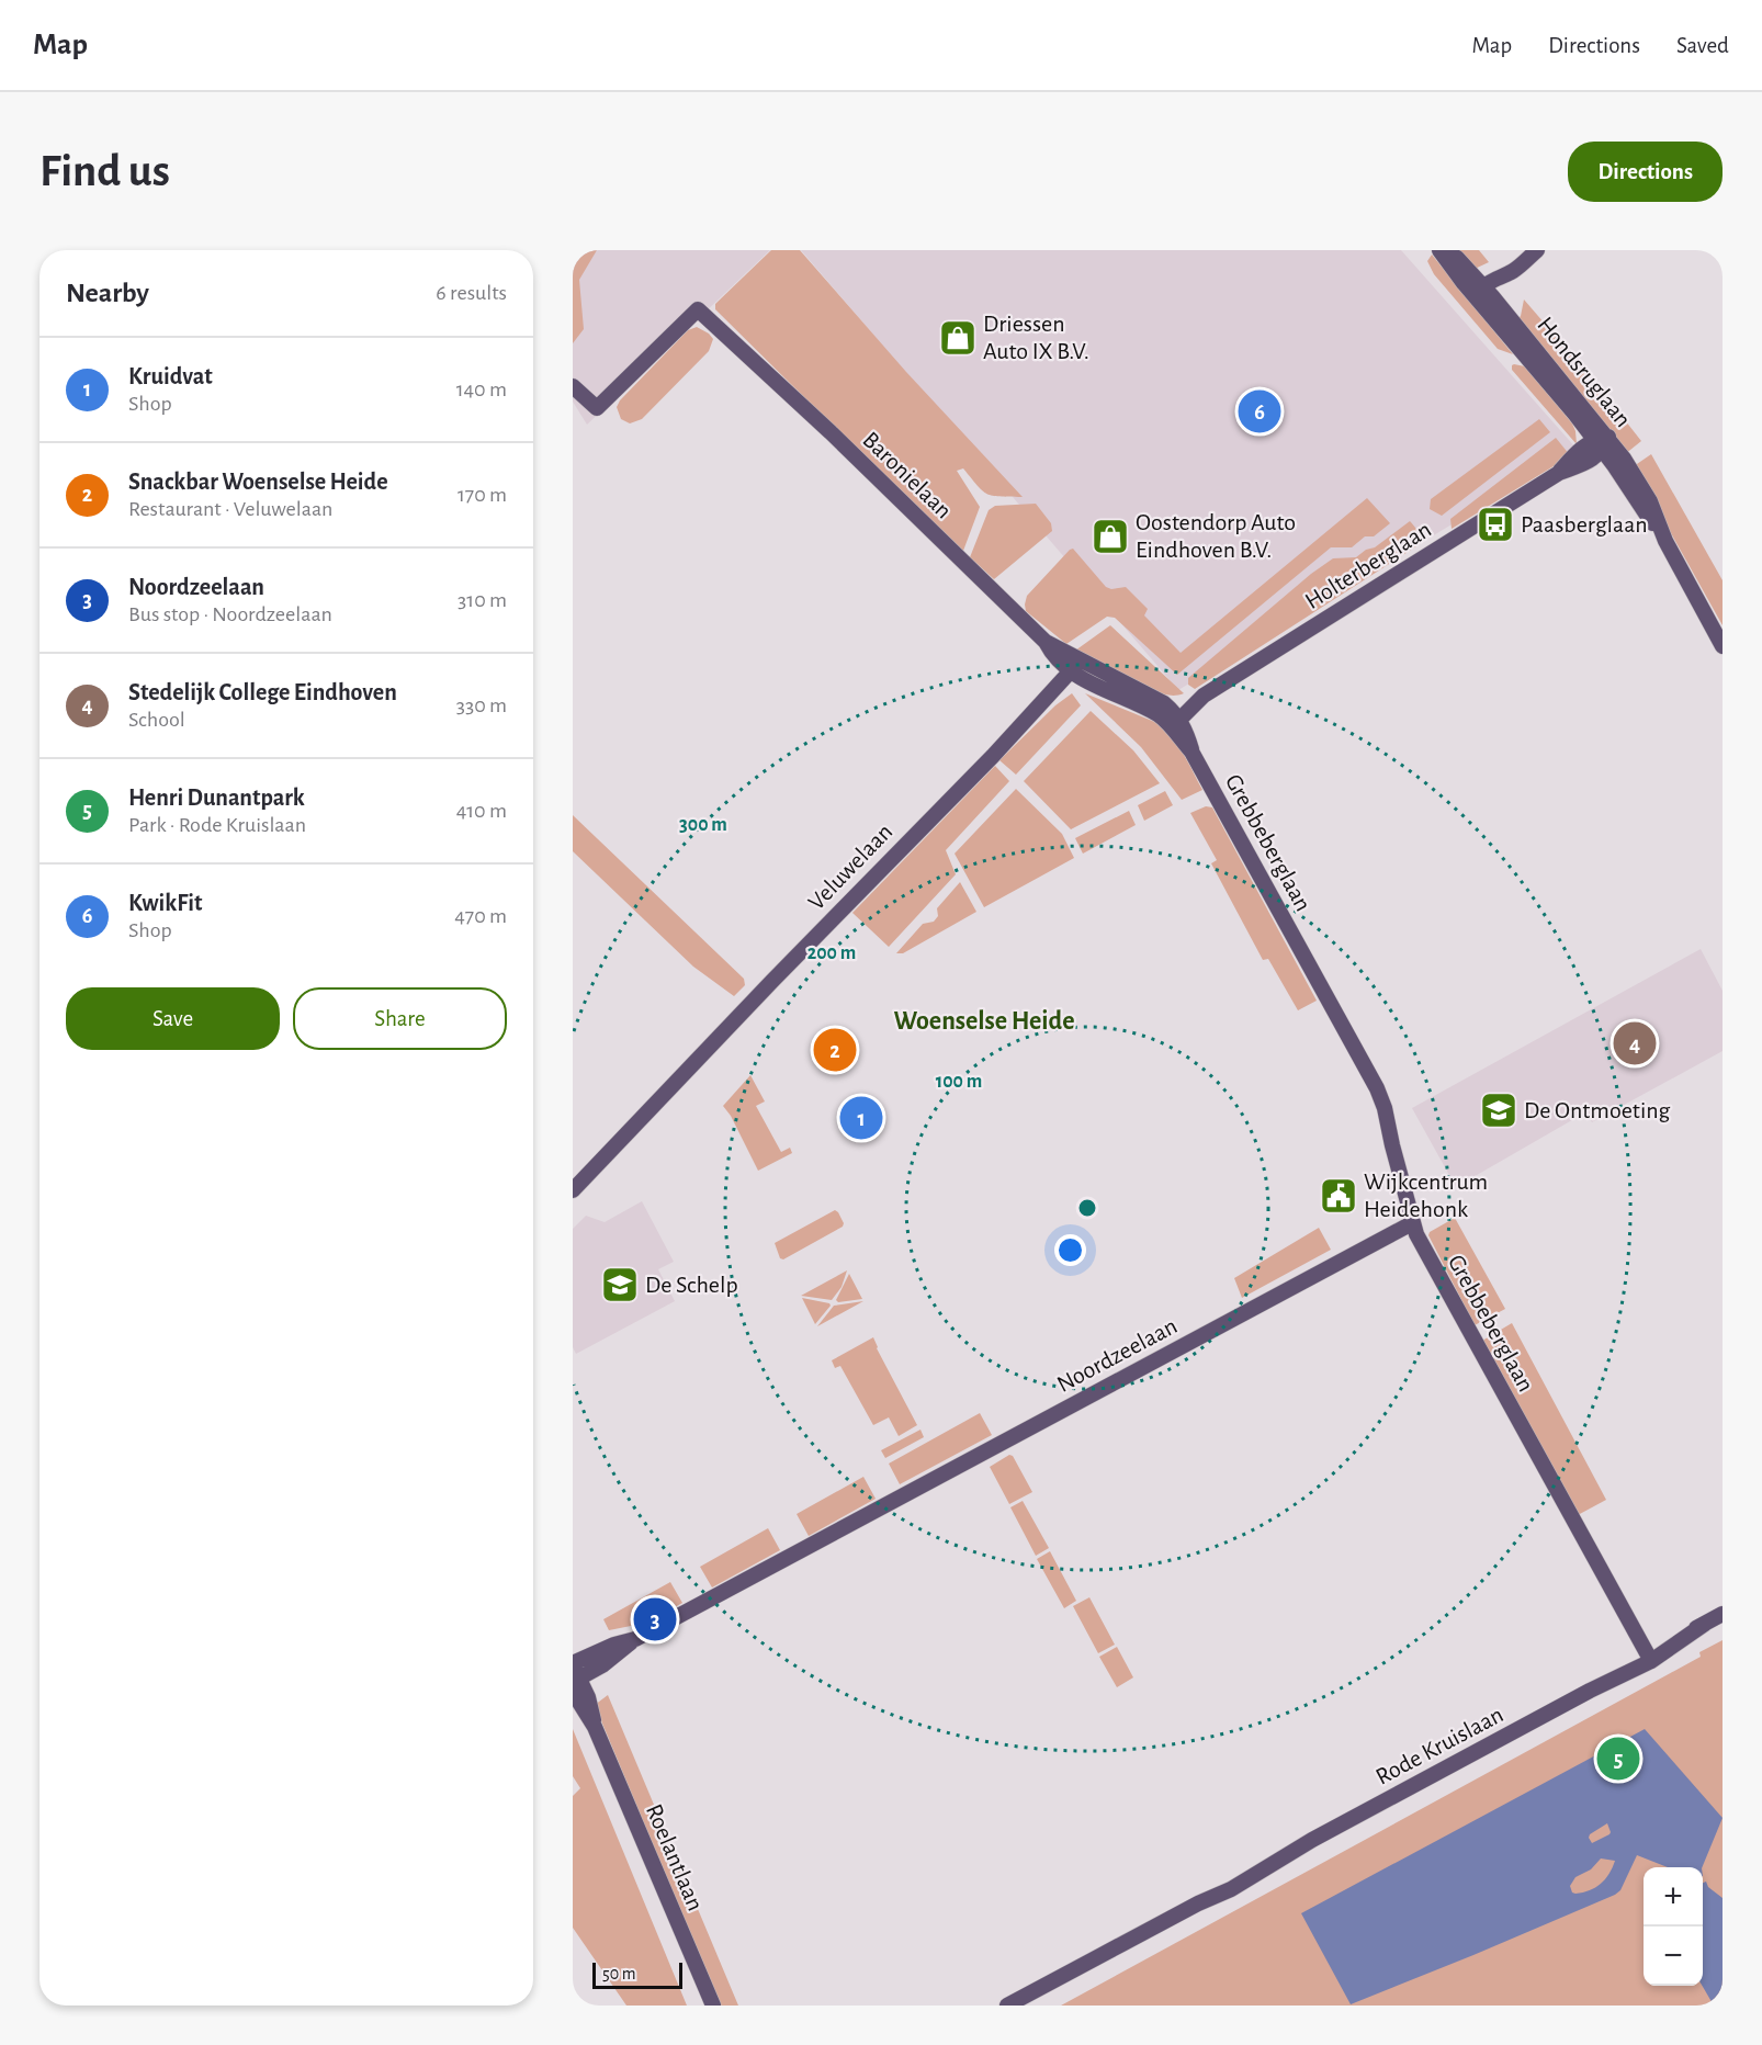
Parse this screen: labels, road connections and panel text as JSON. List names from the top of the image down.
{
  "streets": {
    "street": [
      "Hondsruglaan",
      "Baronielaan",
      "Holterberglaan",
      "Grebbeberglaan",
      "Veluwelaan",
      "Noordzeelaan",
      "Rode Kruislaan",
      "Roelantlaan"
    ]
  },
  "crossings": [
    ["Hondsruglaan", "Holterberglaan"],
    ["Baronielaan", "Holterberglaan"],
    ["Baronielaan", "Grebbeberglaan"],
    ["Baronielaan", "Veluwelaan"],
    ["Holterberglaan", "Grebbeberglaan"],
    ["Grebbeberglaan", "Noordzeelaan"],
    ["Grebbeberglaan", "Rode Kruislaan"],
    ["Noordzeelaan", "Roelantlaan"]
  ],
  "districts": ["Woenselse Heide"],
  "places": {
    "shop": ["Driessen Auto IX B.V.", "Oostendorp Auto Eindhoven B.V."],
    "bus stop": ["Paasberglaan"],
    "school or university": ["De Ontmoeting", "De Schelp"],
    "public building": ["Wijkcentrum Heidehonk"]
  },
  "scale_bar": "50 m",
  "page": {
    "header": "Map",
    "nav": ["Map", "Directions", "Saved"],
    "buttons": [
      "Directions",
      ["Save", "Share"]
    ],
    "title": "Find us",
    "heading": ["Nearby", "6 results"],
    "list": [
      {
        "mark": "1",
        "name": "Kruidvat",
        "note": "Shop",
        "value": "140 m"
      },
      {
        "mark": "2",
        "name": "Snackbar Woenselse Heide",
        "note": "Restaurant · Veluwelaan",
        "value": "170 m"
      },
      {
        "mark": "3",
        "name": "Noordzeelaan",
        "note": "Bus stop · Noordzeelaan",
        "value": "310 m"
      },
      {
        "mark": "4",
        "name": "Stedelijk College Eindhoven",
        "note": "School",
        "value": "330 m"
      },
      {
        "mark": "5",
        "name": "Henri Dunantpark",
        "note": "Park · Rode Kruislaan",
        "value": "410 m"
      },
      {
        "mark": "6",
        "name": "KwikFit",
        "note": "Shop",
        "value": "470 m"
      }
    ],
    "pins": [
      "6",
      "4",
      "2",
      "1",
      "3",
      "5"
    ],
    "map_buttons": ["+", "−"],
    "scale": "50 m"
  },
  "rings": ["300 m", "200 m", "100 m"]
}
